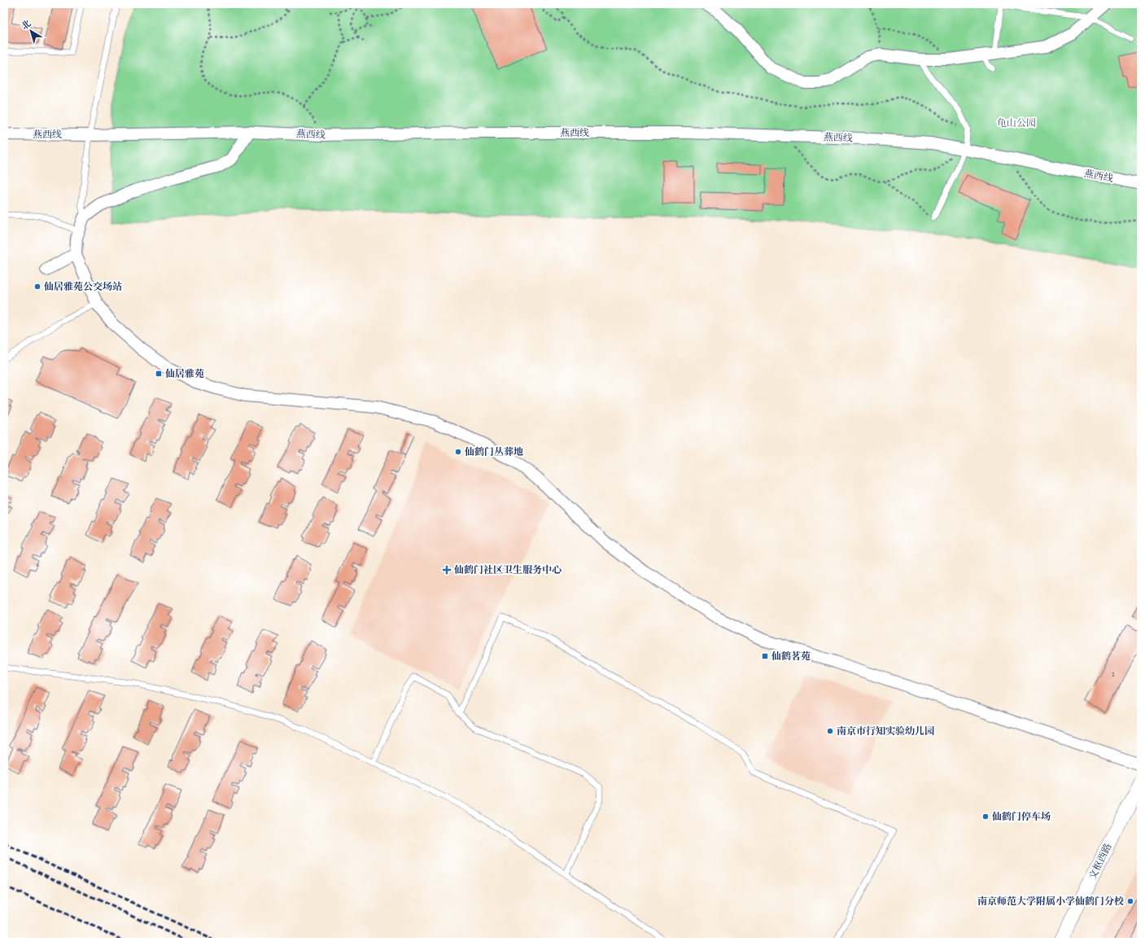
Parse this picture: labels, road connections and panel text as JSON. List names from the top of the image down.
{
  "streets": {
    "street": ["燕西线", "文枢西路"]
  },
  "parks": ["龟山公园"],
  "places": {
    "other": [
      "仙居雅苑公交场站",
      "仙鹤门丛葬地",
      "南京市行知实验幼儿园",
      "仙鹤门停车场",
      "南京师范大学附属小学仙鹤门分校"
    ],
    "transit": ["仙居雅苑", "仙鹤茗苑"],
    "health": ["仙鹤门社区卫生服务中心"]
  },
  "house_numbers": ["1"],
  "north": "top left"
}
